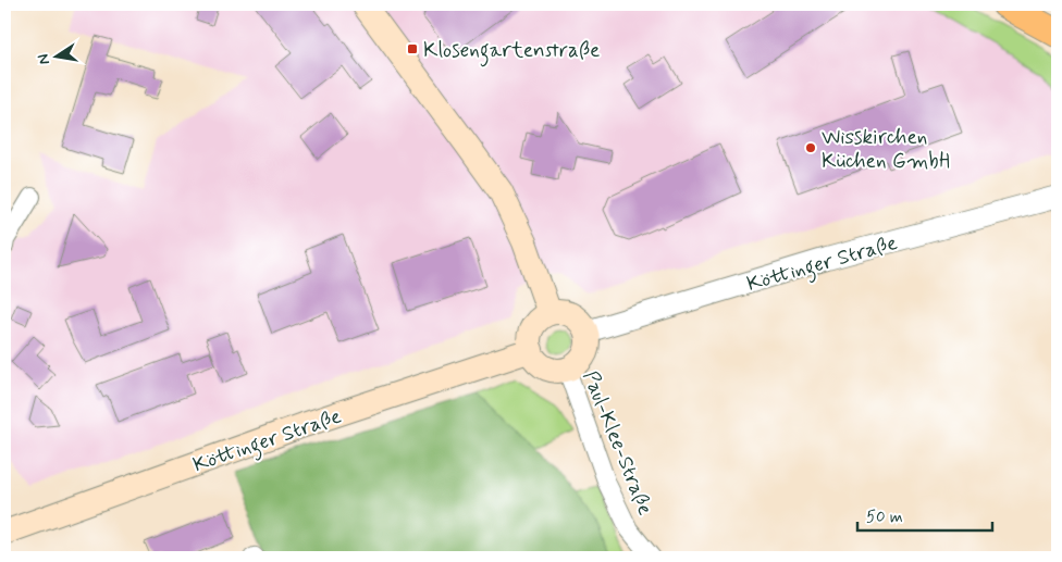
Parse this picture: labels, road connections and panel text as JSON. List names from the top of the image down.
{
  "streets": {
    "main road": ["Köttinger Straße"],
    "street": ["Paul-Klee-Straße"]
  },
  "crossings": [
    ["Köttinger Straße", "Paul-Klee-Straße"]
  ],
  "places": {
    "transit": ["Klosengartenstraße"],
    "other": ["Wisskirchen Küchen GmbH"]
  },
  "scale_bar": "50 m",
  "north": "left"
}
